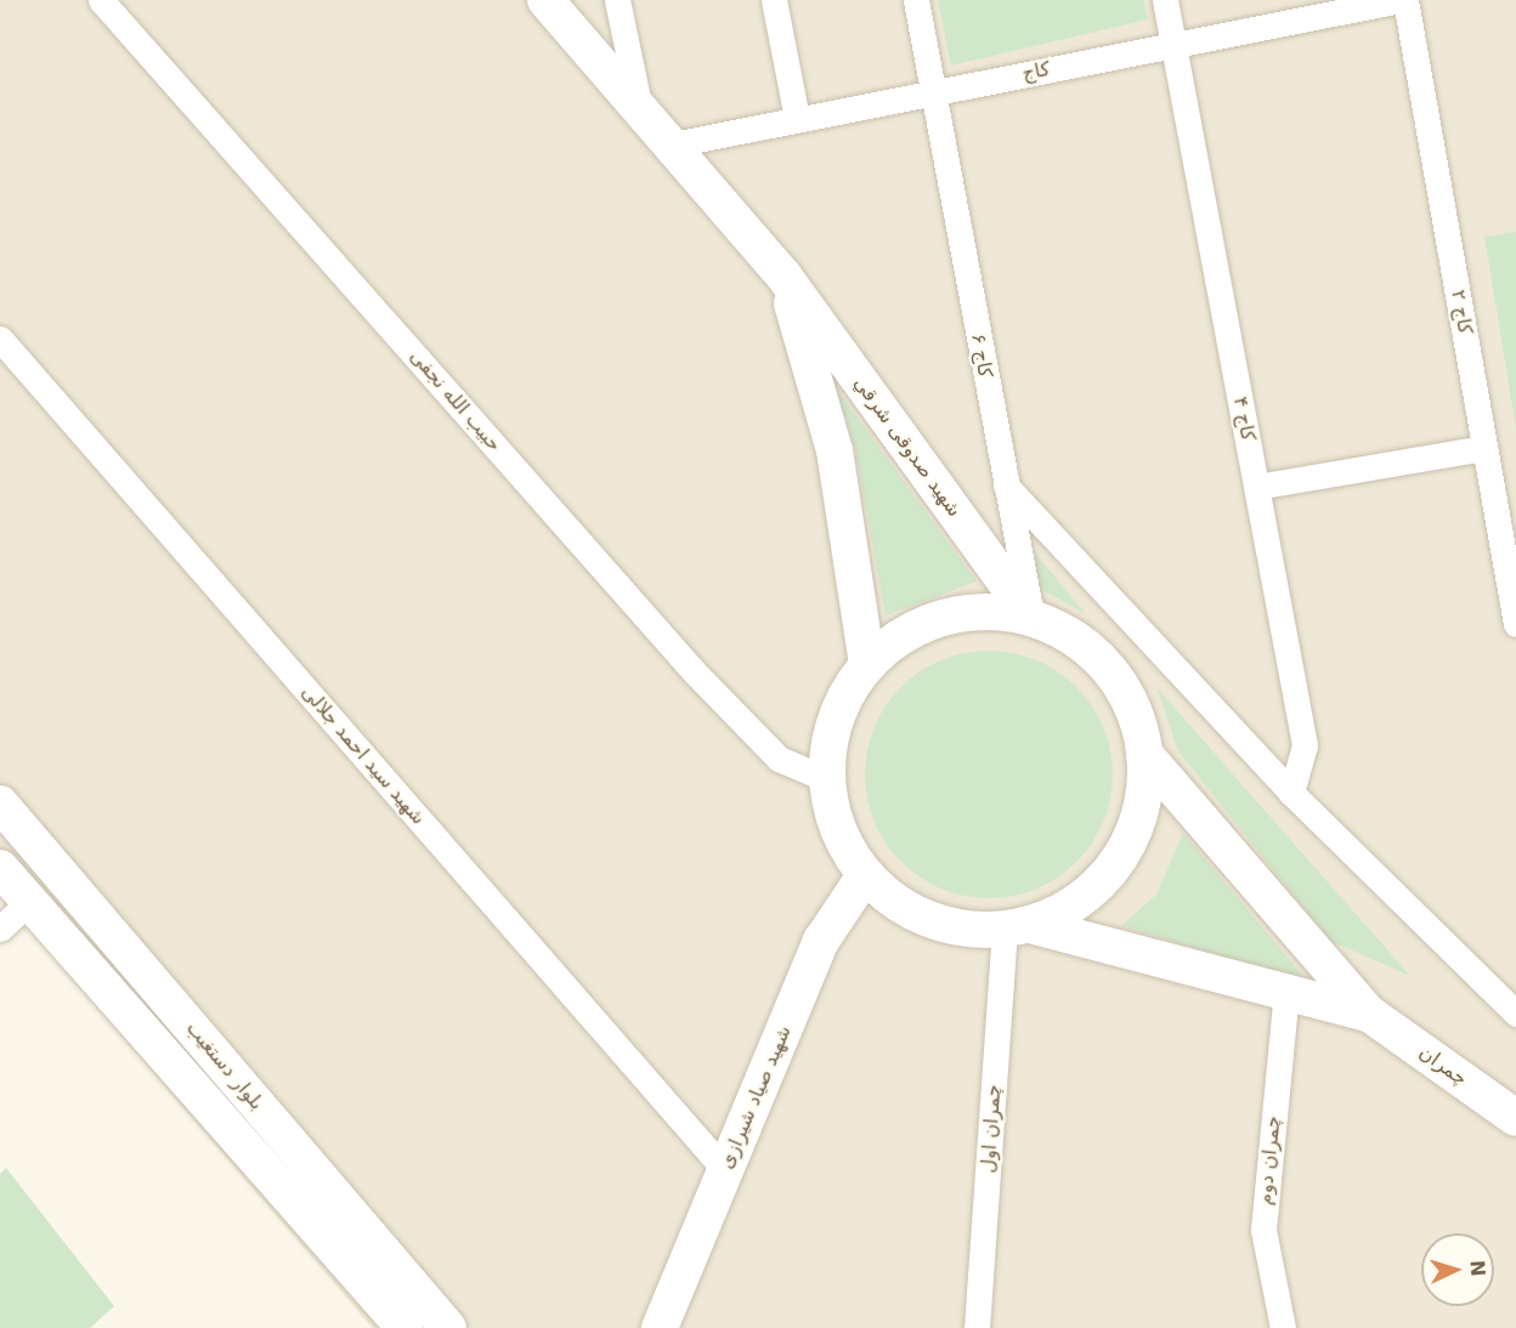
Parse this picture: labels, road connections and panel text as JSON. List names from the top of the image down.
{
  "streets": {
    "street": [
      "کاج",
      "کاج ۲",
      "کاج ۶",
      "حبیب الله نجفی",
      "کاج ۴",
      "شهید صدوقی شرقي",
      "شهید سید احمد جلالی",
      "بلوار دستغیب",
      "چمران",
      "شهید صیاد شیرازی",
      "چمران اول",
      "چمران دوم"
    ]
  },
  "crossings": [
    ["کاج", "کاج ۲"],
    ["کاج", "کاج ۶"],
    ["کاج", "کاج ۴"],
    ["کاج", "شهید صدوقی شرقي"],
    ["کاج ۶", "شهید صدوقی شرقي"],
    ["شهید سید احمد جلالی", "شهید صیاد شیرازی"]
  ],
  "north": "right"
}
